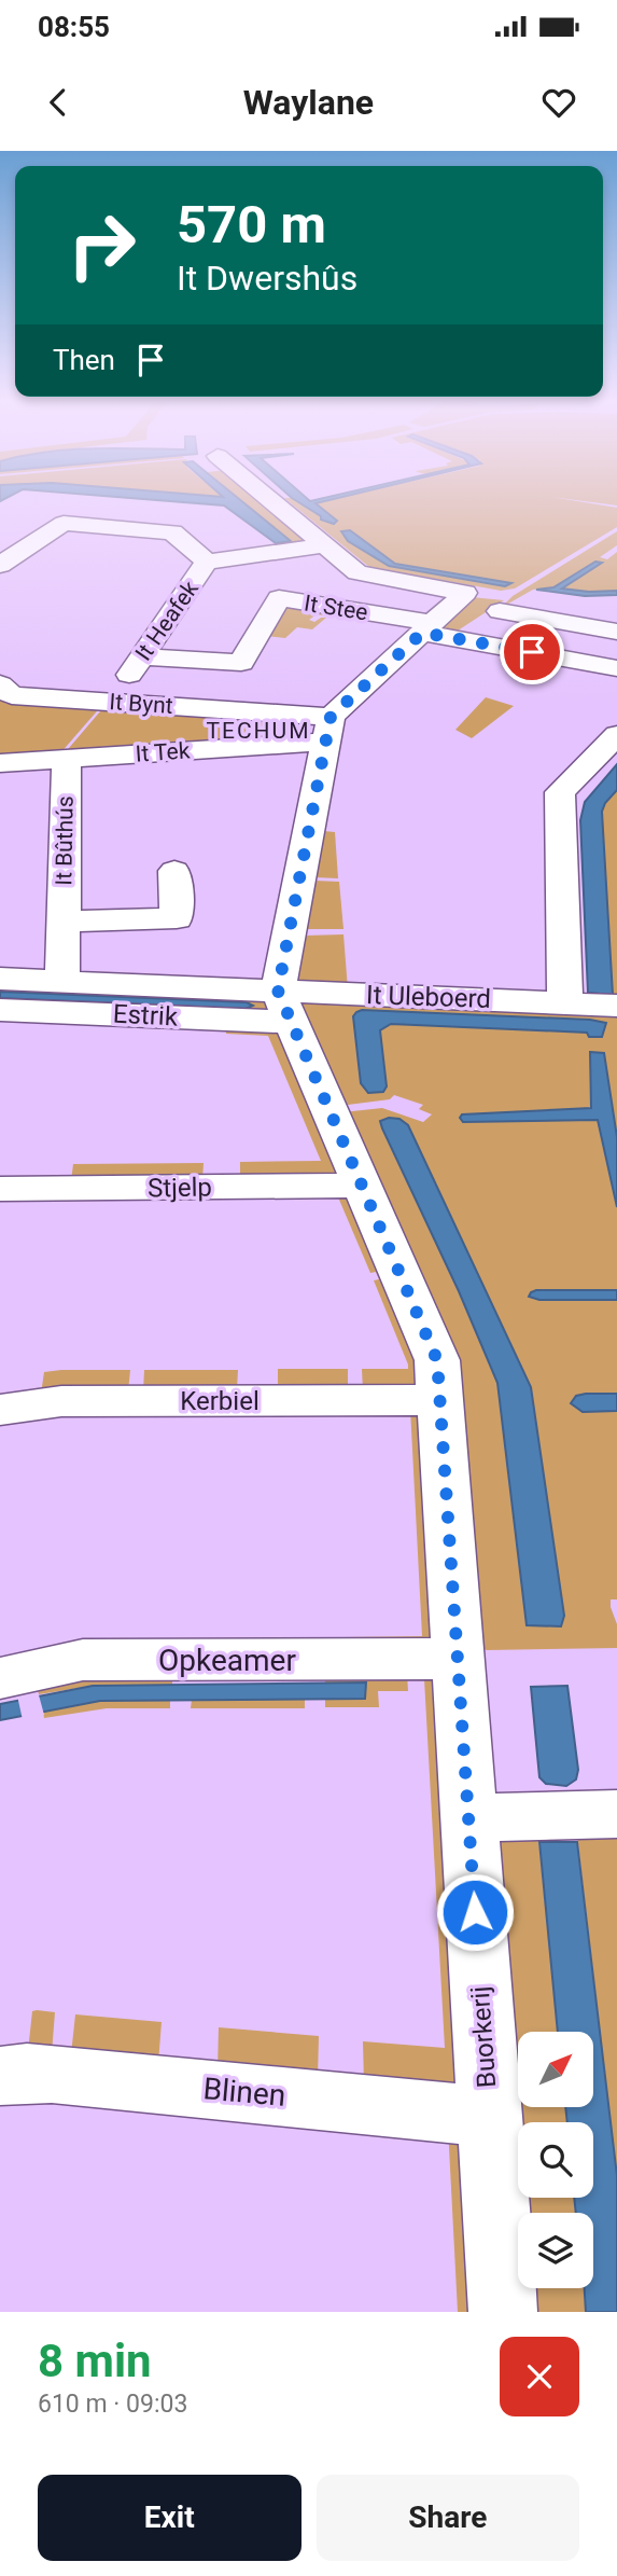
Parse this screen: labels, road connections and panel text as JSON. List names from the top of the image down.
{
  "streets": {
    "street": [
      "It Stee",
      "It Heafek",
      "It Bynt",
      "It Tek",
      "It Bûthús",
      "It Uleboerd",
      "Estrik",
      "Stjelp",
      "Kerbiel",
      "Opkeamer",
      "Buorkerij",
      "Blinen"
    ]
  },
  "crossings": [
    ["It Stee", "It Heafek"],
    ["It Heafek", "It Bynt"],
    ["It Bynt", "It Tek"],
    ["It Tek", "It Bûthús"],
    ["It Bûthús", "It Uleboerd"],
    ["It Uleboerd", "Estrik"],
    ["It Uleboerd", "Buorkerij"],
    ["Estrik", "Buorkerij"],
    ["Stjelp", "Buorkerij"],
    ["Kerbiel", "Buorkerij"],
    ["Opkeamer", "Buorkerij"],
    ["Buorkerij", "Blinen"]
  ],
  "districts": ["TECHUM"],
  "north": "top right",
  "page": {
    "status": "08:55",
    "header": "Waylane",
    "turn": ["570 m", "It Dwershûs"],
    "then": "Then",
    "heading": ["8 min", "610 m · 09:03"],
    "buttons": ["Exit", "Share"]
  }
}
